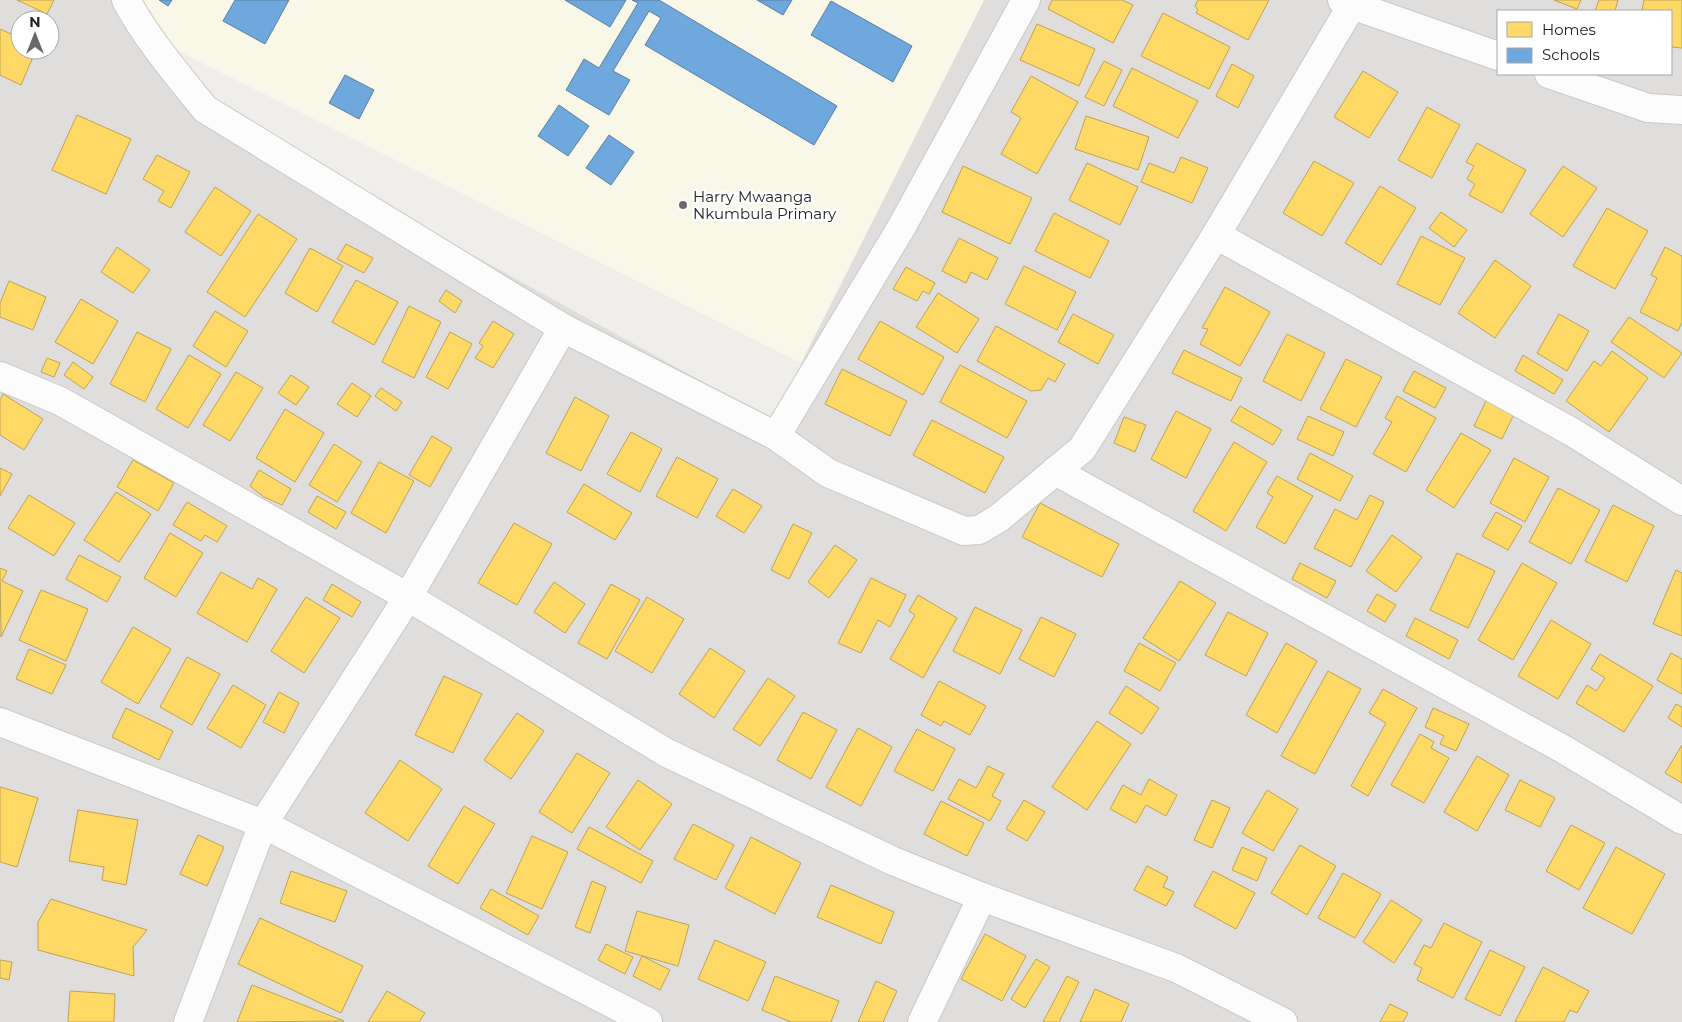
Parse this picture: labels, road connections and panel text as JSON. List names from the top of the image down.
{
  "places": ["Harry Mwaanga Nkumbula Primary"],
  "legend": ["Homes", "Schools"],
  "north": "top"
}
